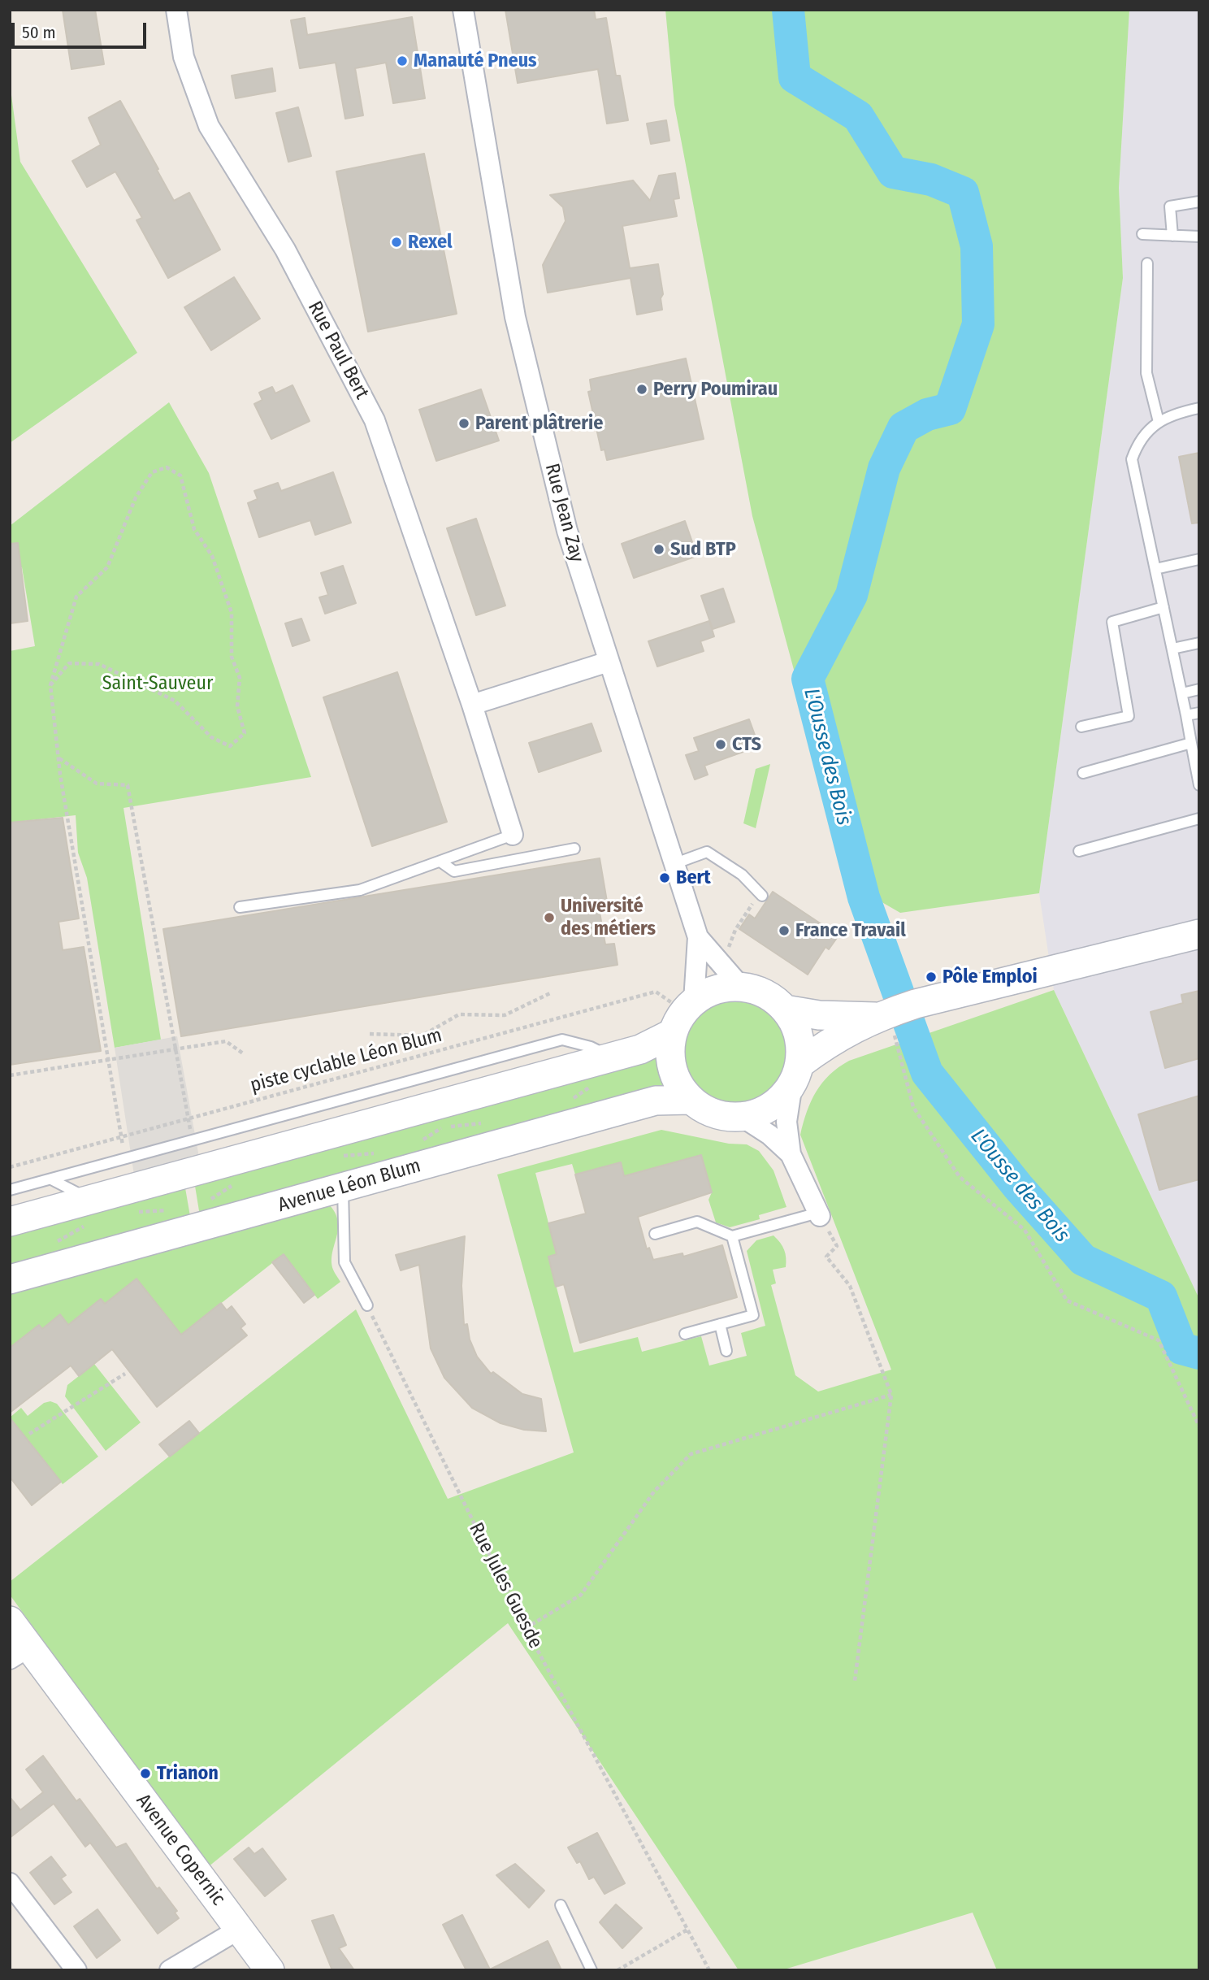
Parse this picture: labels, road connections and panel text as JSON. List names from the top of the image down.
{
  "streets": {
    "street": [
      "Rue Paul Bert",
      "Rue Jean Zay",
      "Avenue Léon Blum",
      "Avenue Copernic"
    ],
    "path": ["piste cyclable Léon Blum", "Rue Jules Guesde"]
  },
  "crossings": [
    ["Rue Jean Zay", "piste cyclable Léon Blum"],
    ["Rue Jean Zay", "Avenue Léon Blum"],
    ["piste cyclable Léon Blum", "Avenue Léon Blum"]
  ],
  "water": ["L'Ousse des Bois"],
  "parks": ["Saint-Sauveur"],
  "places": [
    "Manauté Pneus",
    "Rexel",
    "Perry Poumirau",
    "Parent plâtrerie",
    "Sud BTP",
    "CTS",
    "Bert",
    "Université des métiers",
    "France Travail",
    "Pôle Emploi",
    "Trianon"
  ],
  "scale_bar": "50 m"
}
